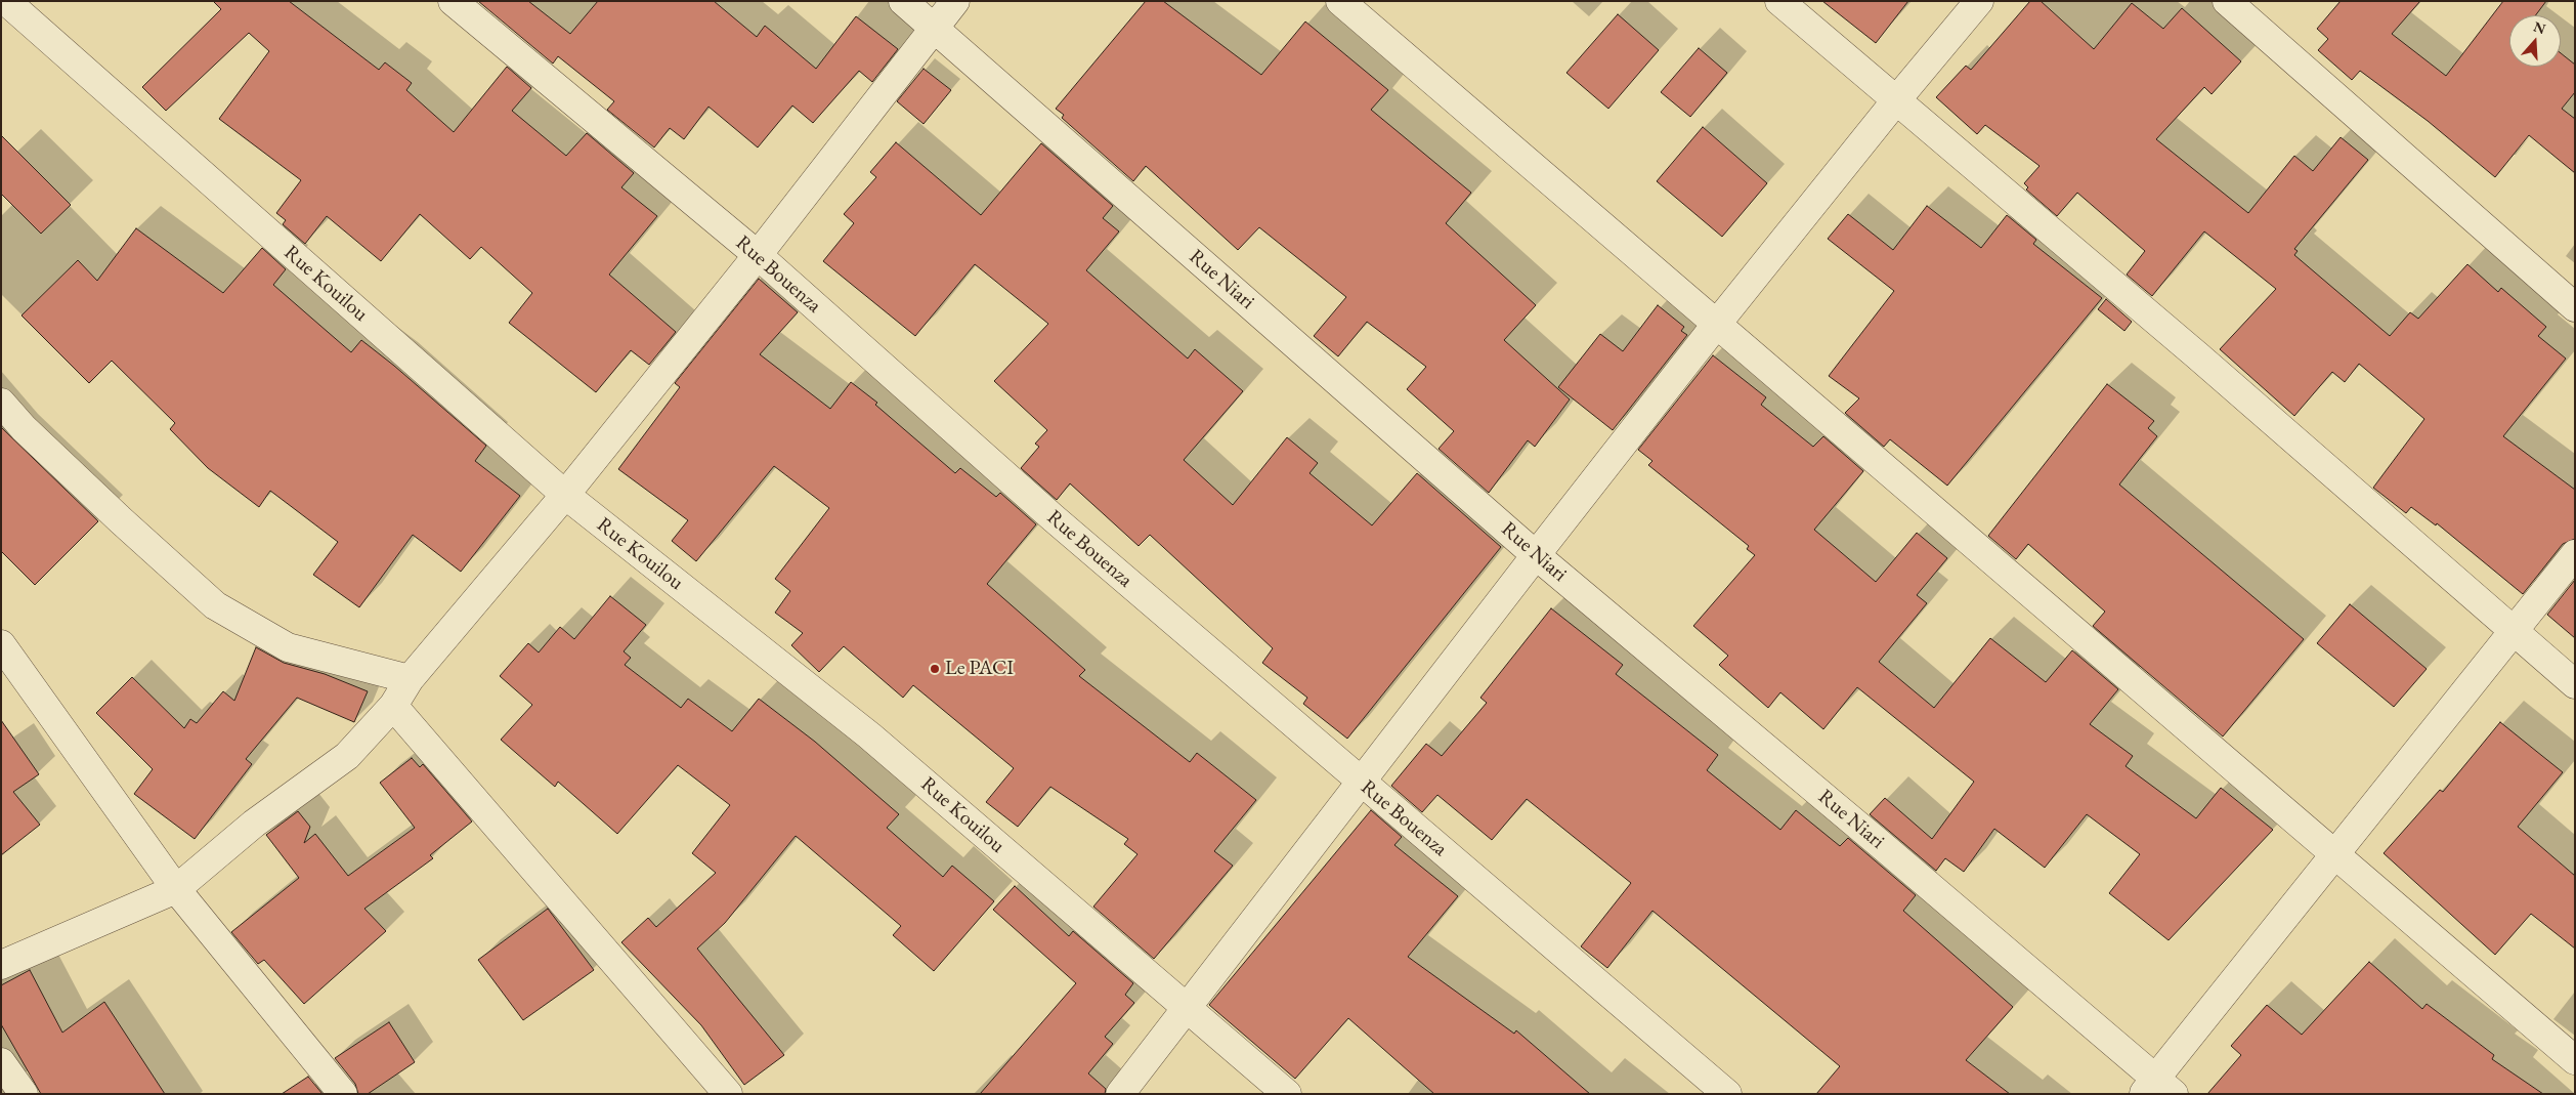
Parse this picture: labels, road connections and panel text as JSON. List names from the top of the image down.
{
  "streets": {
    "street": ["Rue Bouenza", "Rue Niari", "Rue Kouilou"]
  },
  "places": ["Le PACI"],
  "north": "top"
}
